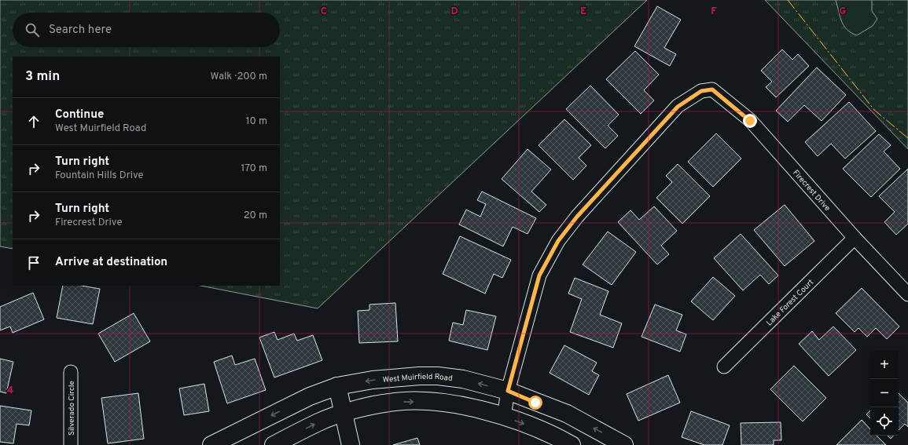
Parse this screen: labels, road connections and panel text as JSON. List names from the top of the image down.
{
  "streets": {
    "street": [
      "Firecrest Drive",
      "Lake Forest Court",
      "West Muirfield Road",
      "Silverado Circle"
    ]
  },
  "crossings": [
    ["Firecrest Drive", "Lake Forest Court"],
    ["Firecrest Drive", "West Muirfield Road"]
  ],
  "page": {
    "search": "Search here",
    "heading": ["3 min", "Walk · 200 m"],
    "list": [
      ["Continue", "West Muirfield Road", "10 m"],
      ["Turn right", "Fountain Hills Drive", "170 m"],
      ["Turn right", "Firecrest Drive", "20 m"],
      "Arrive at destination"
    ],
    "map_buttons": ["+", "−"]
  },
  "grid": {
    "columns": [
      "C",
      "D",
      "E",
      "F",
      "G"
    ],
    "rows": ["4"]
  }
}
